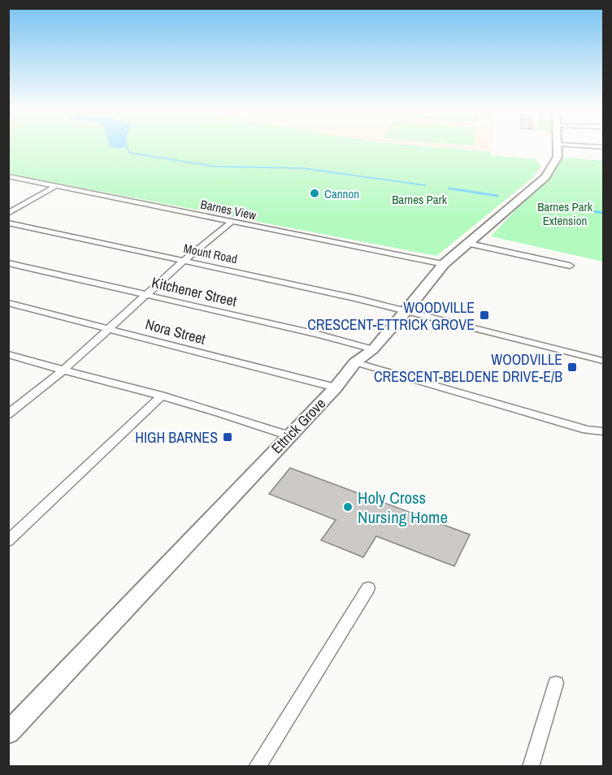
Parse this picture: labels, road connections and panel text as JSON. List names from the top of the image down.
{
  "streets": {
    "street": [
      "Barnes View",
      "Mount Road",
      "Kitchener Street",
      "Nora Street",
      "Ettrick Grove"
    ]
  },
  "crossings": [
    ["Barnes View", "Ettrick Grove"],
    ["Mount Road", "Ettrick Grove"],
    ["Kitchener Street", "Ettrick Grove"],
    ["Nora Street", "Ettrick Grove"]
  ],
  "parks": ["Barnes Park", "Barnes Park Extension"],
  "places": {
    "other": ["Cannon", "Holy Cross Nursing Home"],
    "transit": ["WOODVILLE CRESCENT-ETTRICK GROVE", "WOODVILLE CRESCENT-BELDENE DRIVE-E/B", "HIGH BARNES"]
  }
}
